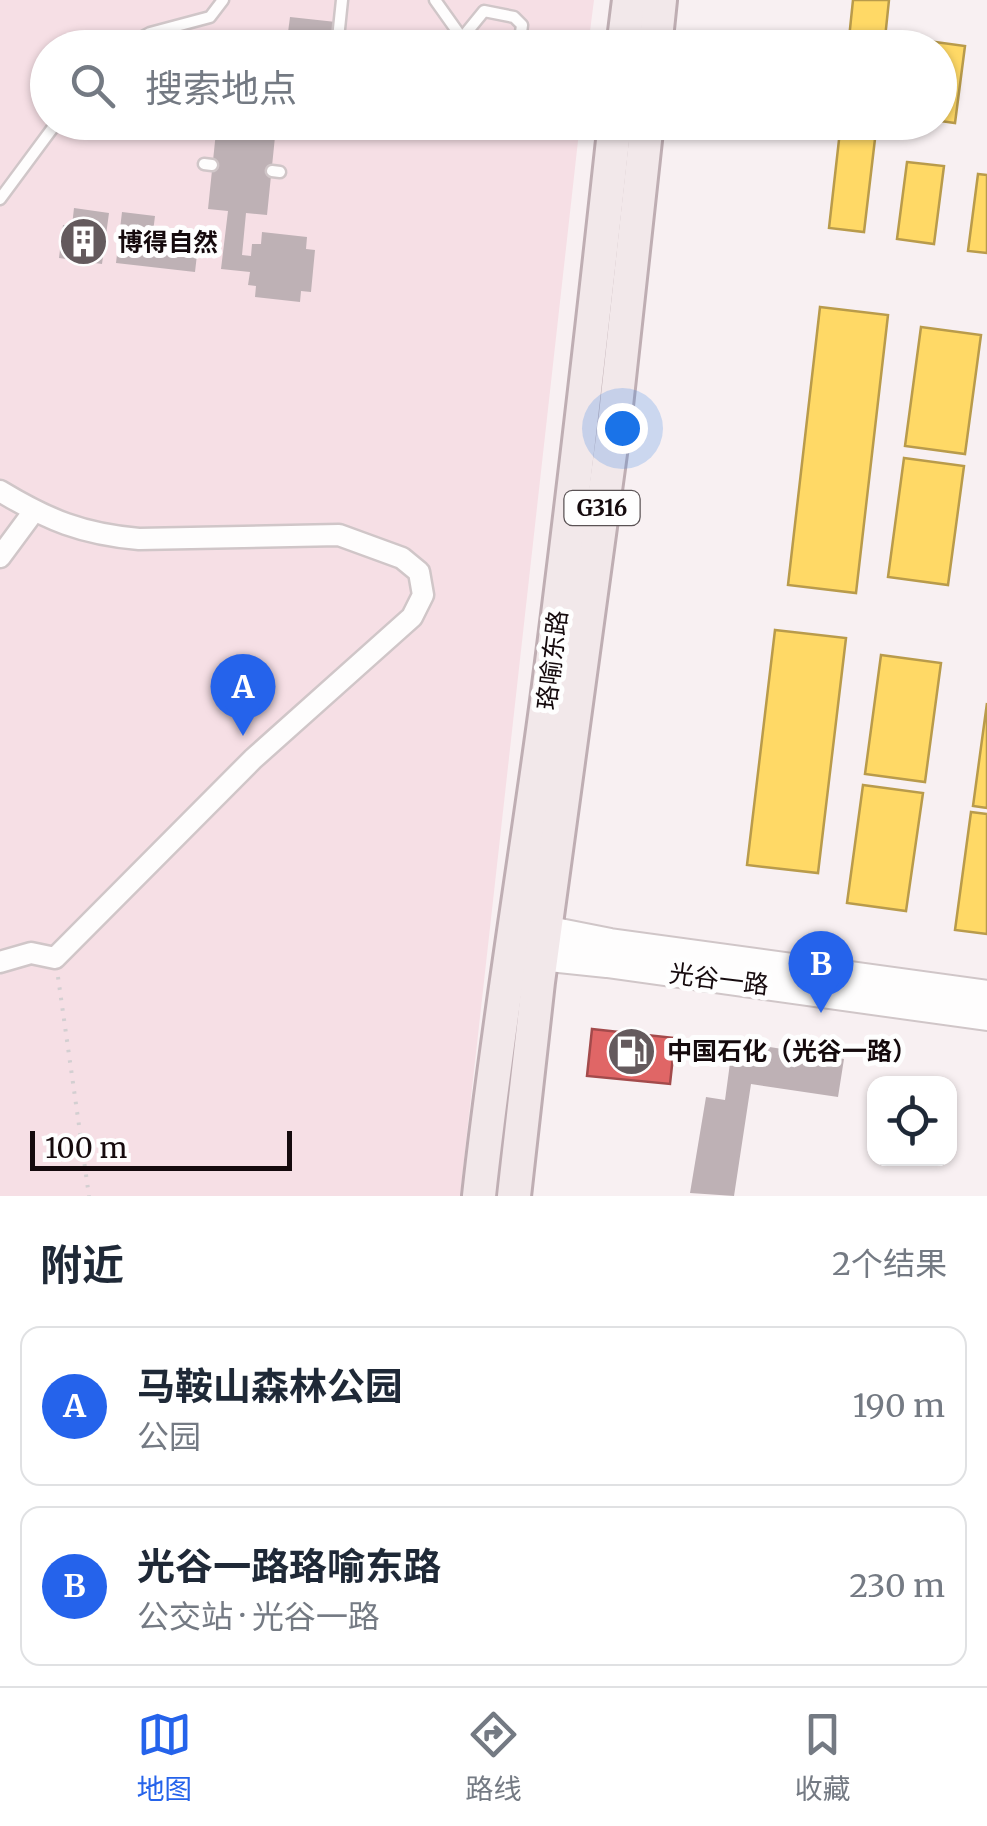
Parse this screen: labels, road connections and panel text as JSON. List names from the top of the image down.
{
  "streets": {
    "highway": ["G316", "珞喻东路"],
    "main road": ["光谷一路"]
  },
  "crossings": [
    ["珞喻东路", "光谷一路"]
  ],
  "places": {
    "building": ["博得自然"],
    "fuel station": ["中国石化（光谷一路）"]
  },
  "scale_bar": "100 m",
  "page": {
    "search": "搜索地点",
    "pins": ["A", "B"],
    "scale": "100 m",
    "heading": ["附近", "2个结果"],
    "list": [
      {
        "mark": "A",
        "name": "马鞍山森林公园",
        "note": "公园",
        "value": "190 m"
      },
      {
        "mark": "B",
        "name": "光谷一路珞喻东路",
        "note": "公交站 · 光谷一路",
        "value": "230 m"
      }
    ],
    "nav": ["地图", "路线", "收藏"]
  }
}
